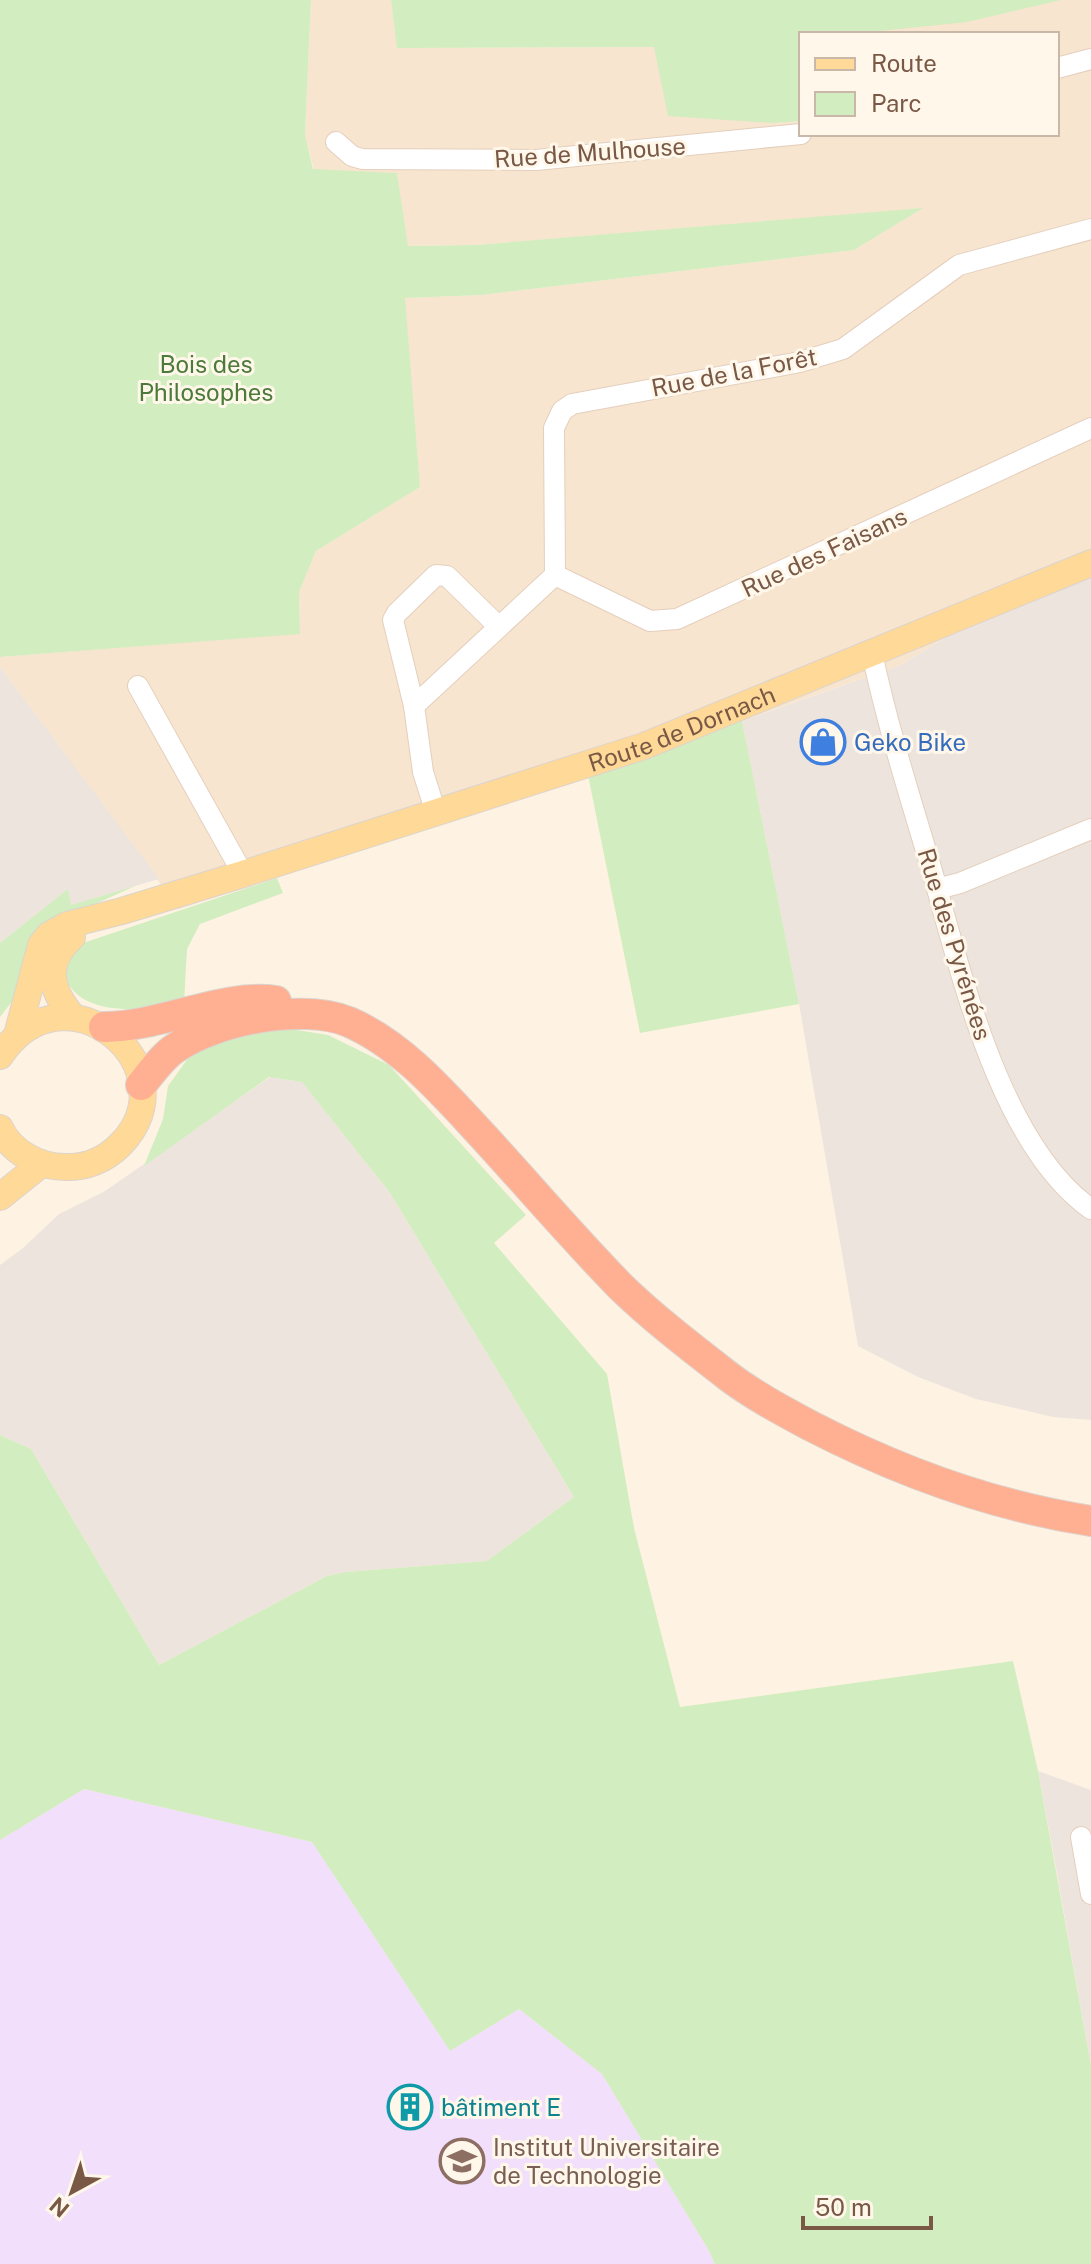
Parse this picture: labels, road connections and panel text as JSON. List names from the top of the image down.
{
  "streets": {
    "main road": ["Route de Dornach"],
    "street": [
      "Rue de Mulhouse",
      "Rue de la Forêt",
      "Rue des Faisans",
      "Rue des Pyrénées"
    ]
  },
  "crossings": [
    ["Rue de la Forêt", "Rue des Faisans"],
    ["Route de Dornach", "Rue des Pyrénées"]
  ],
  "parks": ["Bois des Philosophes"],
  "places": {
    "shop": ["Geko Bike"],
    "building": ["bâtiment E"],
    "school or university": ["Institut Universitaire de Technologie"]
  },
  "legend": ["Route", "Parc"],
  "scale_bar": "50 m",
  "north": "bottom left"
}
